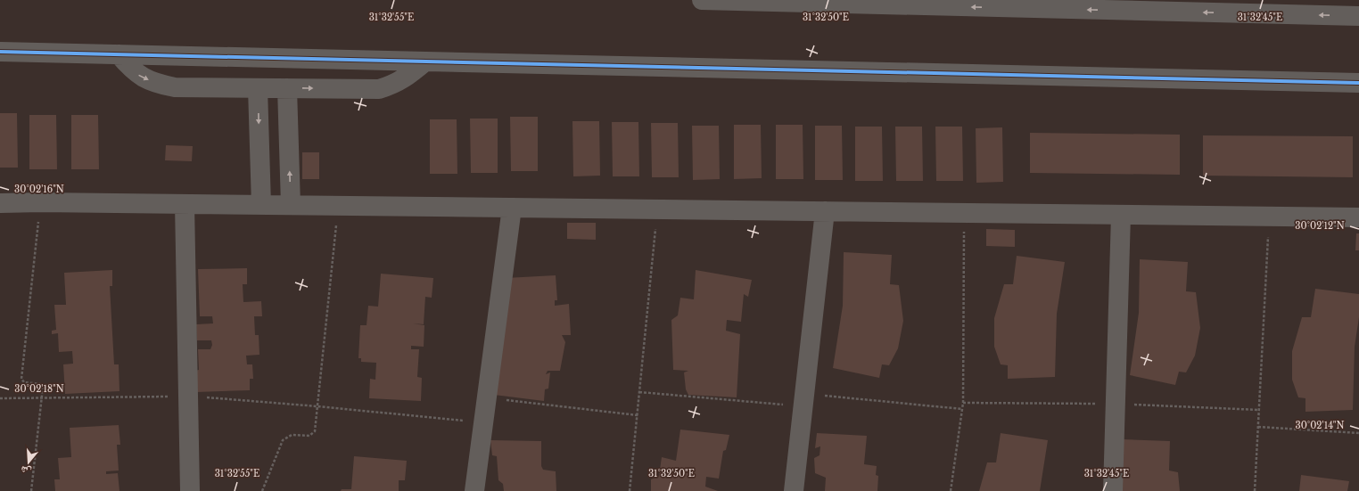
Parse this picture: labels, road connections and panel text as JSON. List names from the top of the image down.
{
  "north": "bottom",
  "coordinates": [
    "31°32'55\"E",
    "31°32'50\"E",
    "31°32'45\"E",
    "30°02'16\"N",
    "30°02'12\"N",
    "30°02'18\"N",
    "30°02'14\"N"
  ]
}
